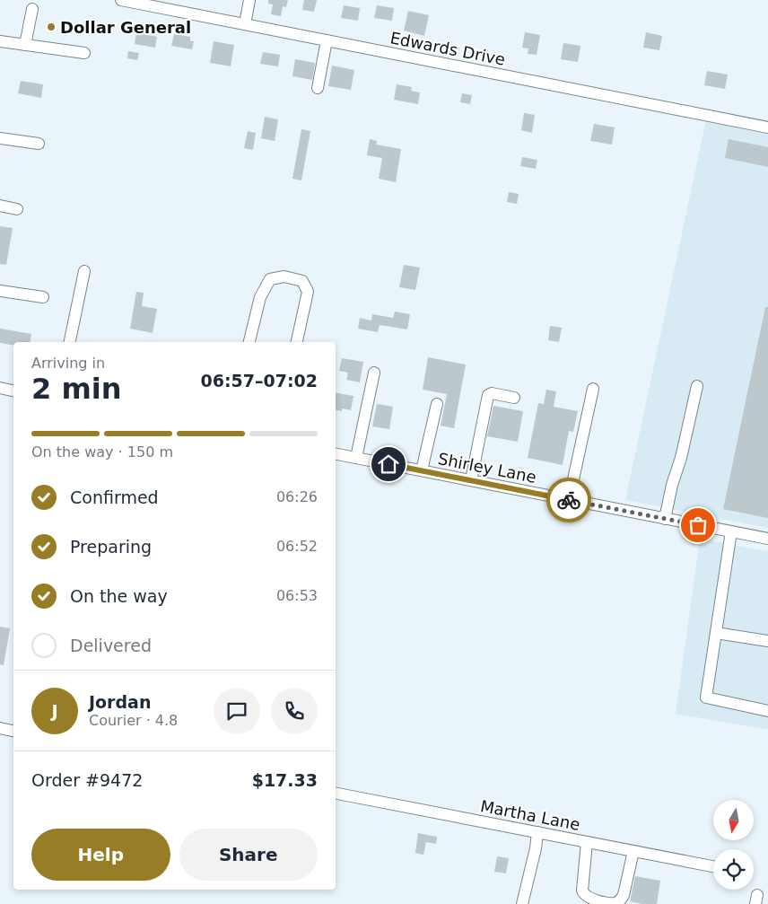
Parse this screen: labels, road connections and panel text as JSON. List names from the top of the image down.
{
  "streets": {
    "street": ["Edwards Drive", "Shirley Lane", "Martha Lane"]
  },
  "places": ["Dollar General"],
  "north": "bottom",
  "page": {
    "heading": ["2 min", "Arriving in", "06:57–07:02"],
    "panel": [
      "Jordan",
      "Courier · 4.8",
      "Order #9472",
      "$17.33"
    ],
    "bar": "On the way · 150 m",
    "list": [
      ["Confirmed", "06:26"],
      ["Preparing", "06:52"],
      ["On the way", "06:53"],
      "Delivered"
    ],
    "round": "J",
    "buttons": ["Help", "Share"]
  }
}
